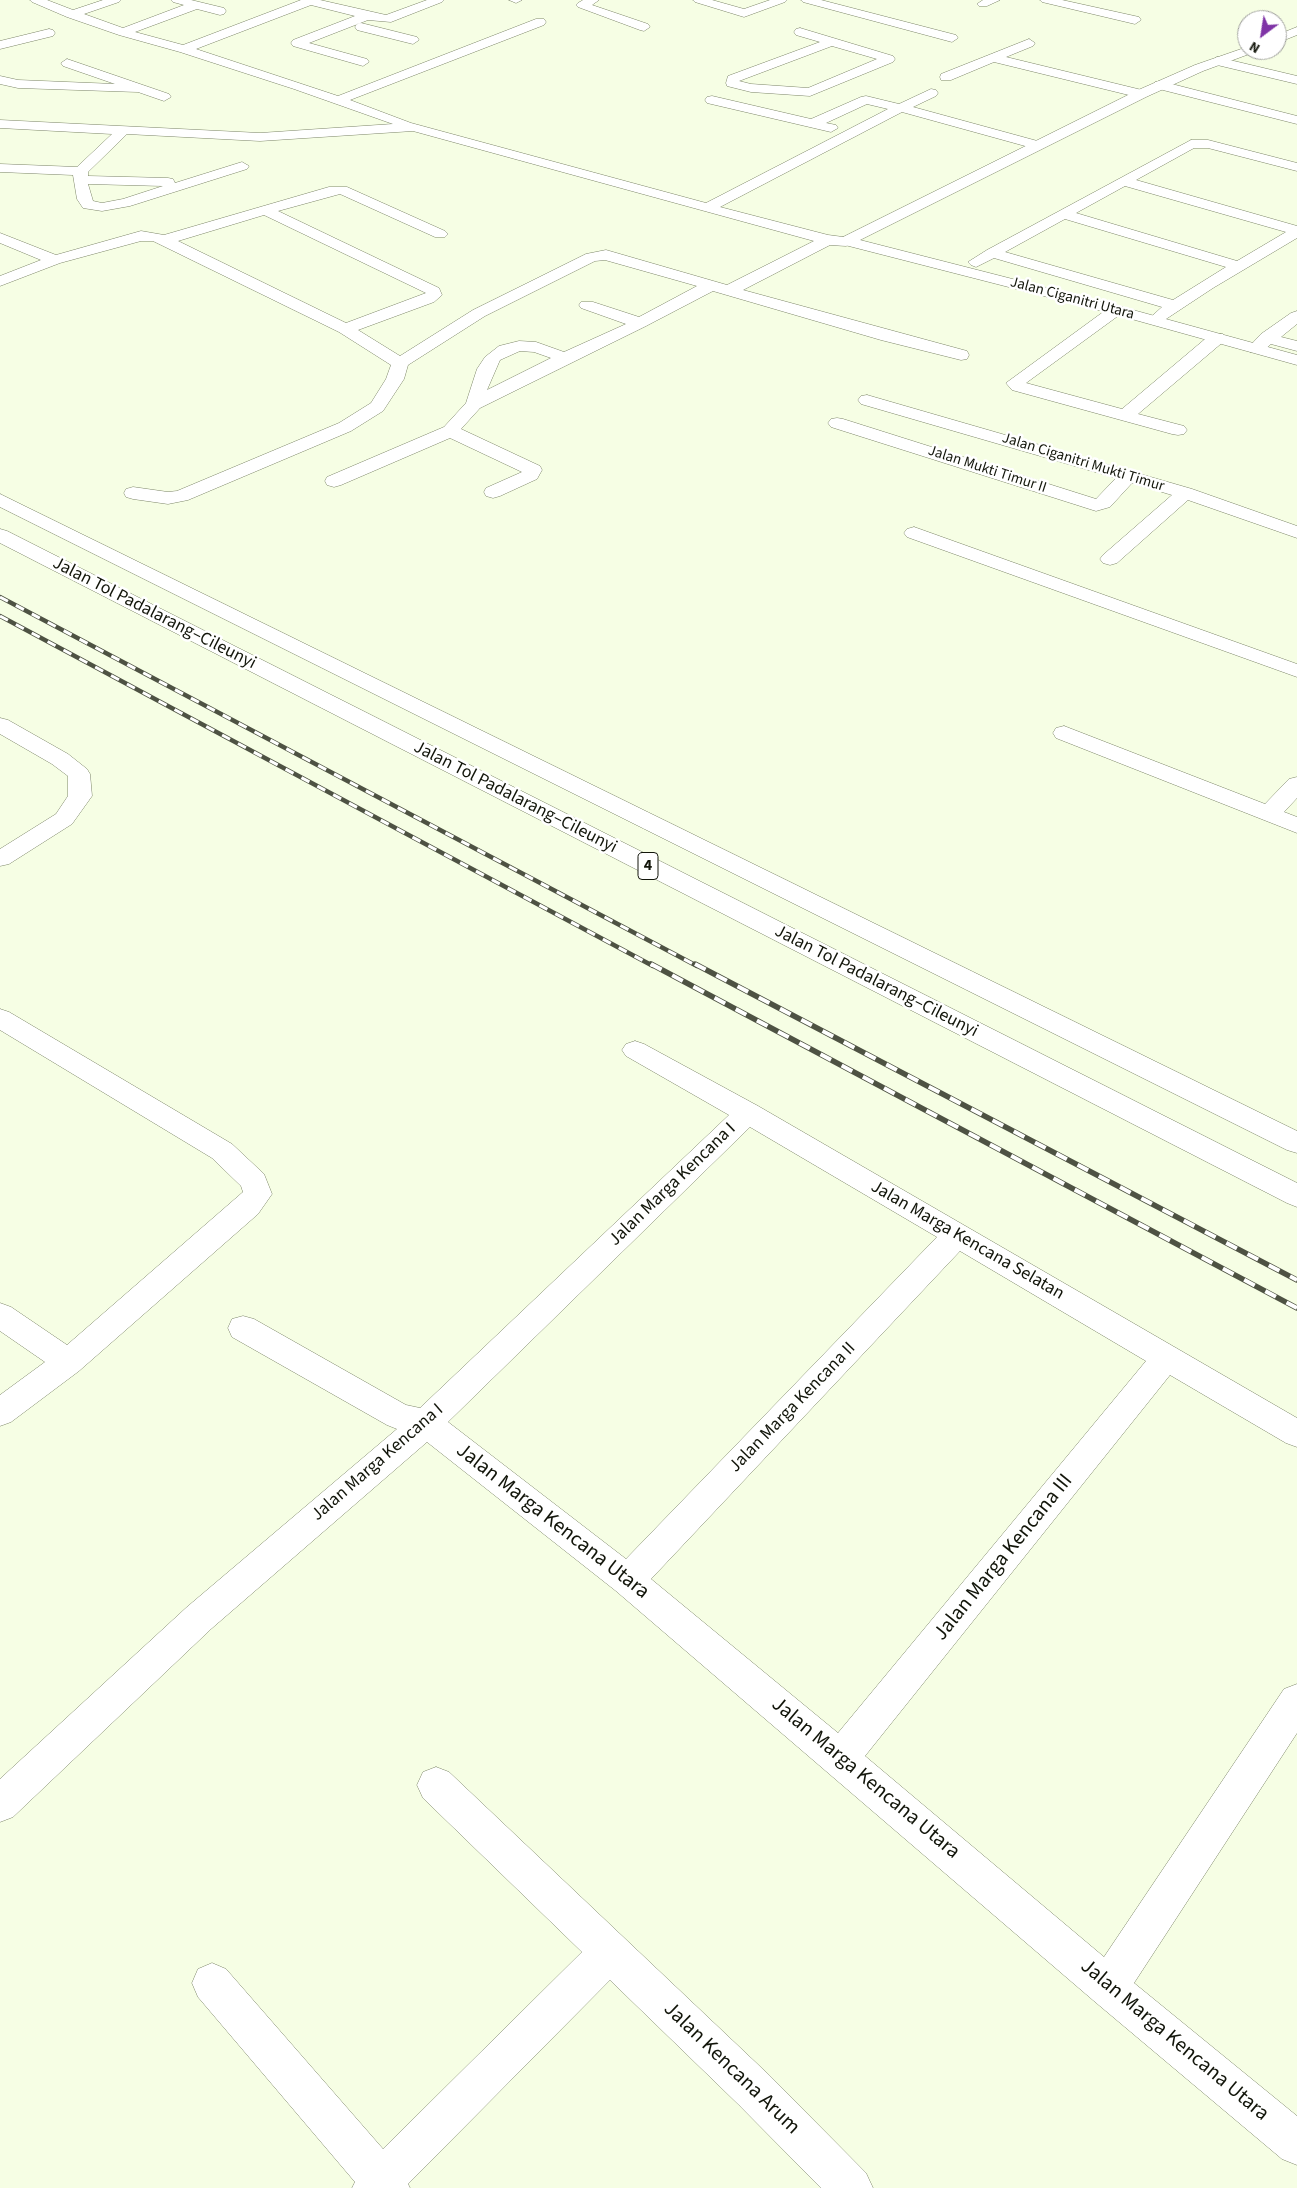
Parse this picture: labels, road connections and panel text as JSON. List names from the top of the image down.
{
  "streets": {
    "main road": [
      "Jalan Ciganitri Utara",
      "Jalan Ciganitri Mukti Timur",
      "Jalan Mukti Timur II",
      "Jalan Tol Padalarang–Cileunyi",
      "4",
      "Jalan Marga Kencana I",
      "Jalan Marga Kencana Selatan",
      "Jalan Marga Kencana II",
      "Jalan Marga Kencana Utara",
      "Jalan Marga Kencana III",
      "Jalan Kencana Arum"
    ]
  },
  "crossings": [
    ["Jalan Ciganitri Mukti Timur", "Jalan Mukti Timur II"],
    ["Jalan Marga Kencana I", "Jalan Marga Kencana Selatan"],
    ["Jalan Marga Kencana I", "Jalan Marga Kencana Utara"],
    ["Jalan Marga Kencana Selatan", "Jalan Marga Kencana II"],
    ["Jalan Marga Kencana Selatan", "Jalan Marga Kencana III"],
    ["Jalan Marga Kencana II", "Jalan Marga Kencana Utara"],
    ["Jalan Marga Kencana Utara", "Jalan Marga Kencana III"]
  ],
  "north": "bottom left"
}
